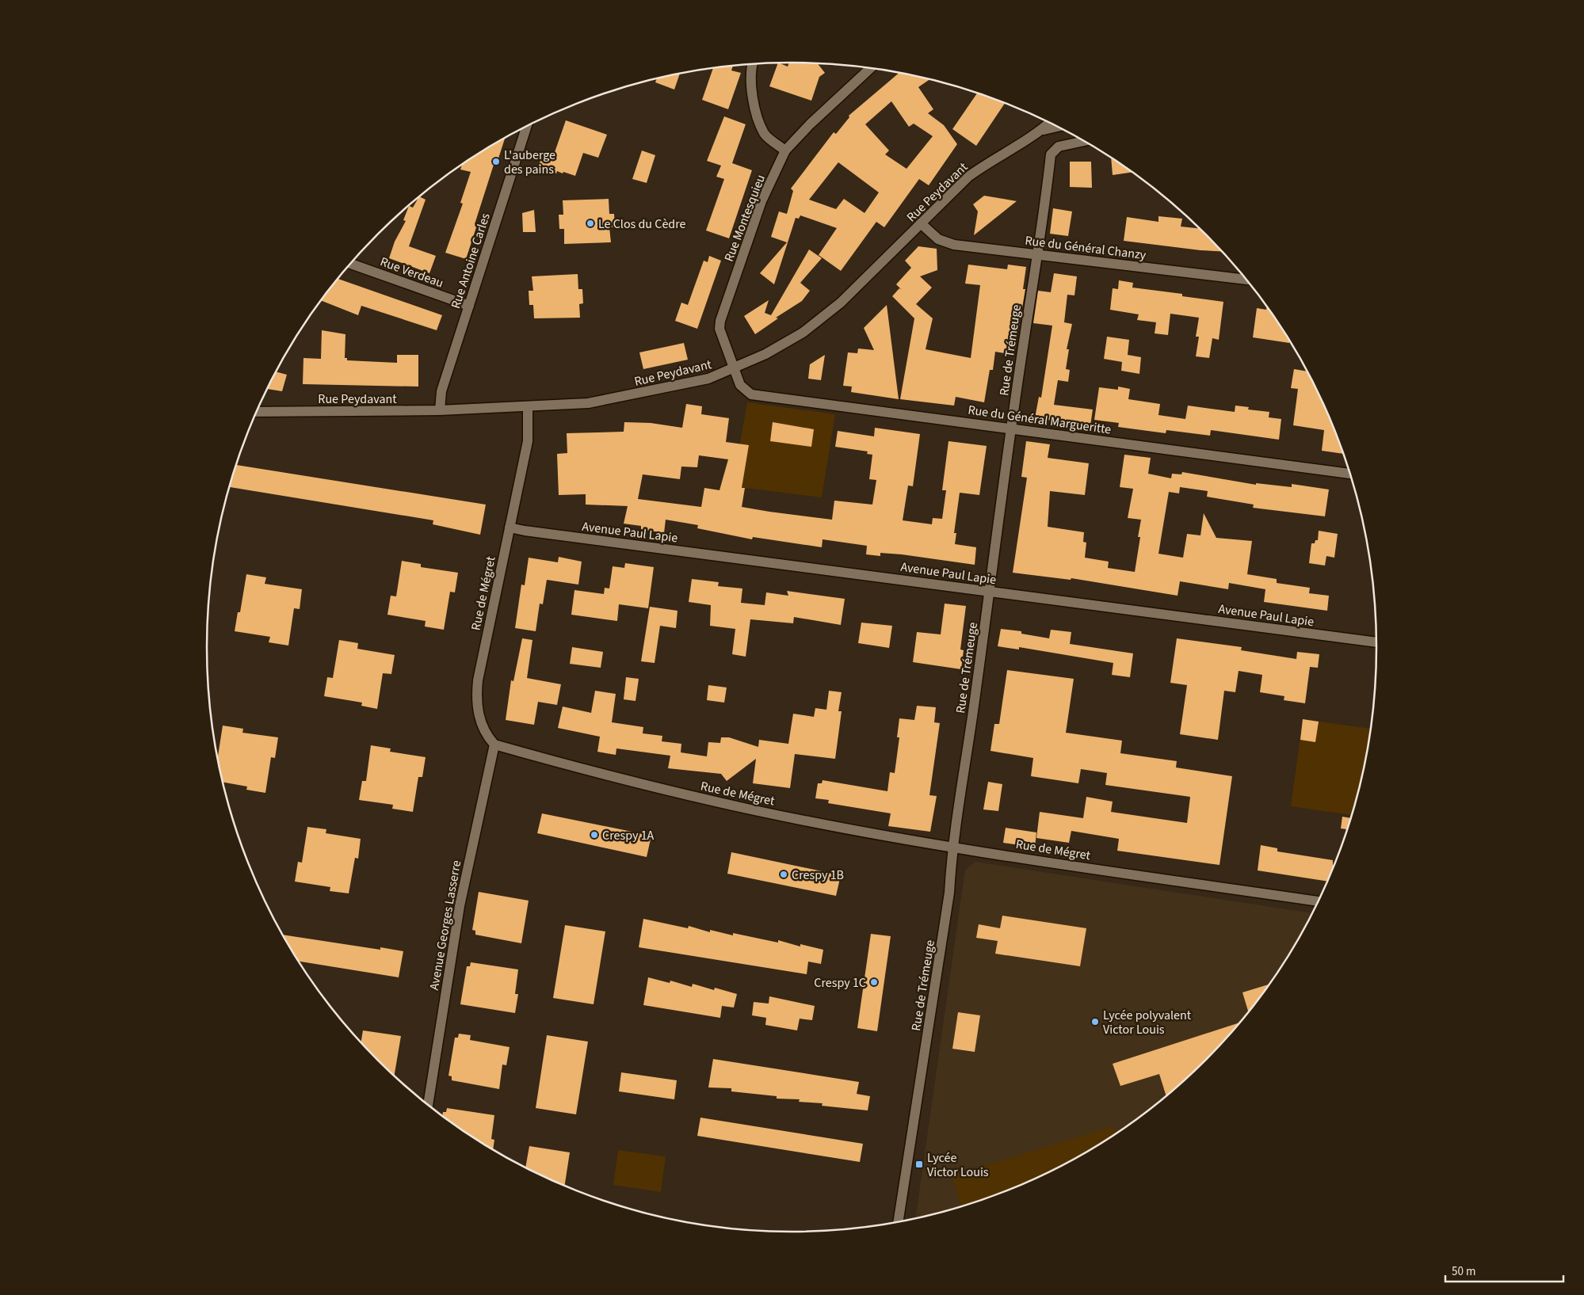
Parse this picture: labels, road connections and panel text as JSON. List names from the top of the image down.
{
  "streets": {
    "street": [
      "Rue Peydavant",
      "Rue Montesquieu",
      "Rue du Général Chanzy",
      "Rue Antoine Carles",
      "Rue Verdeau",
      "Rue de Trémeuge",
      "Rue du Général Margueritte",
      "Avenue Paul Lapie",
      "Rue de Mégret",
      "Avenue Georges Lasserre"
    ]
  },
  "crossings": [
    ["Rue Peydavant", "Rue Montesquieu"],
    ["Rue Peydavant", "Rue du Général Chanzy"],
    ["Rue Peydavant", "Rue Antoine Carles"],
    ["Rue Peydavant", "Rue du Général Margueritte"],
    ["Rue Peydavant", "Rue de Mégret"],
    ["Rue Montesquieu", "Rue du Général Margueritte"],
    ["Rue du Général Chanzy", "Rue de Trémeuge"],
    ["Rue Antoine Carles", "Rue Verdeau"],
    ["Rue de Trémeuge", "Rue du Général Margueritte"],
    ["Rue de Trémeuge", "Avenue Paul Lapie"],
    ["Rue de Trémeuge", "Rue de Mégret"],
    ["Avenue Paul Lapie", "Rue de Mégret"],
    ["Rue de Mégret", "Avenue Georges Lasserre"]
  ],
  "places": {
    "other": [
      "L'auberge des pains",
      "Le Clos du Cèdre",
      "Crespy 1A",
      "Crespy 1B",
      "Crespy 1C",
      "Lycée polyvalent Victor Louis"
    ],
    "transit": ["Lycée Victor Louis"]
  },
  "scale_bar": "50 m"
}
